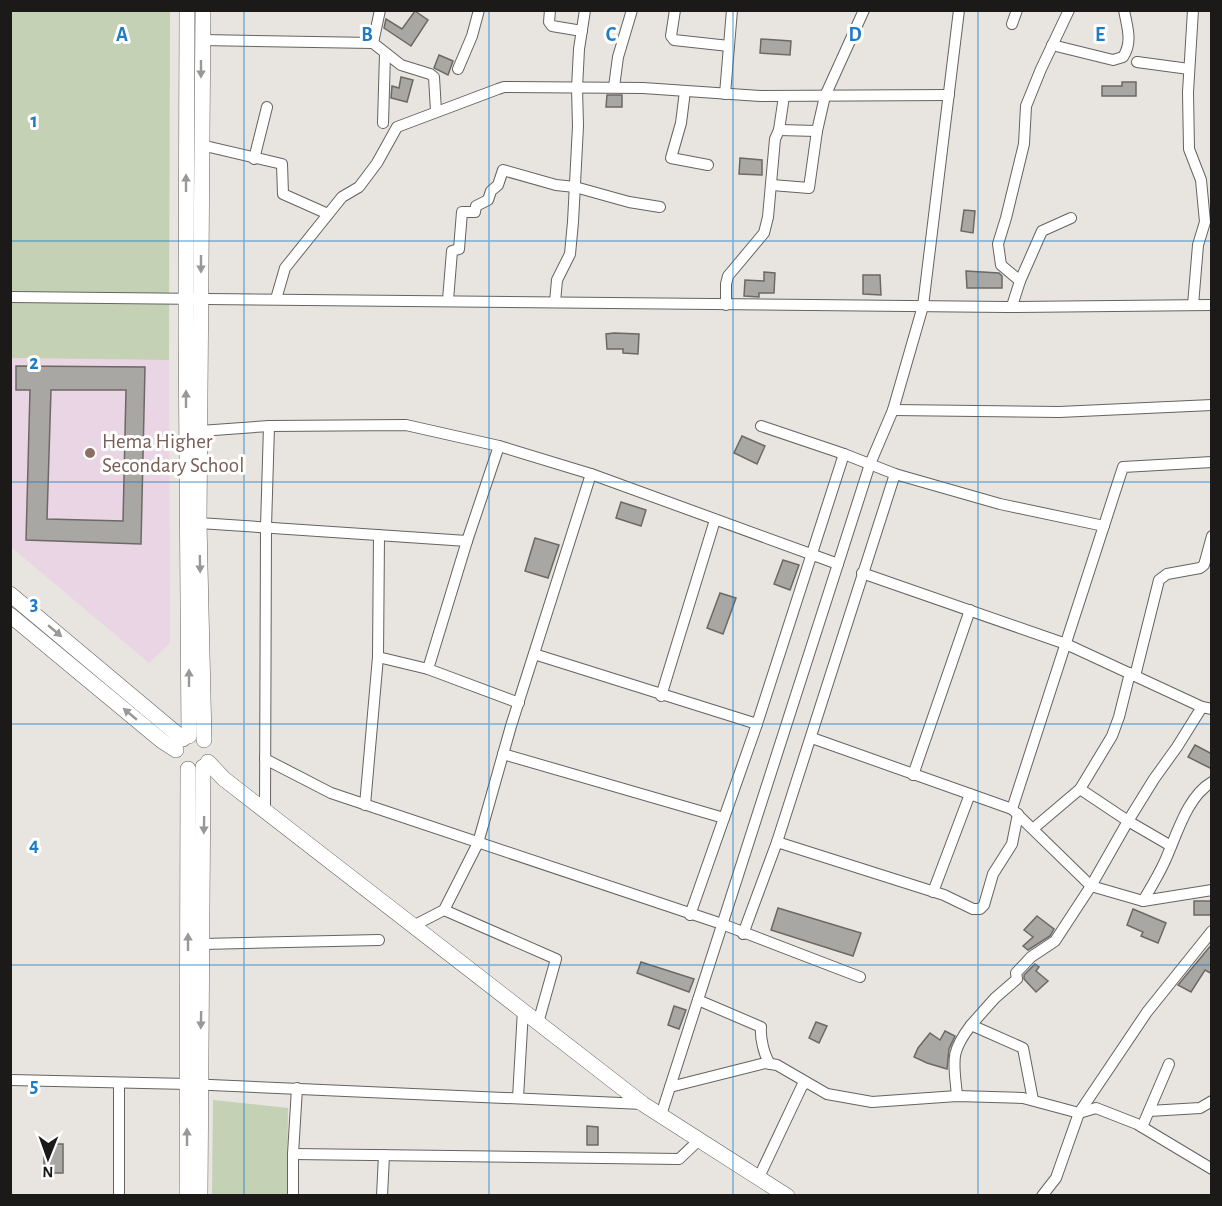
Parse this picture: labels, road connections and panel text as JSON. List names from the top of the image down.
{
  "places": ["Hema Higher Secondary School"],
  "north": "bottom",
  "grid": {
    "columns": [
      "A",
      "B",
      "C",
      "D",
      "E"
    ],
    "rows": [
      "1",
      "2",
      "3",
      "4",
      "5"
    ]
  }
}
